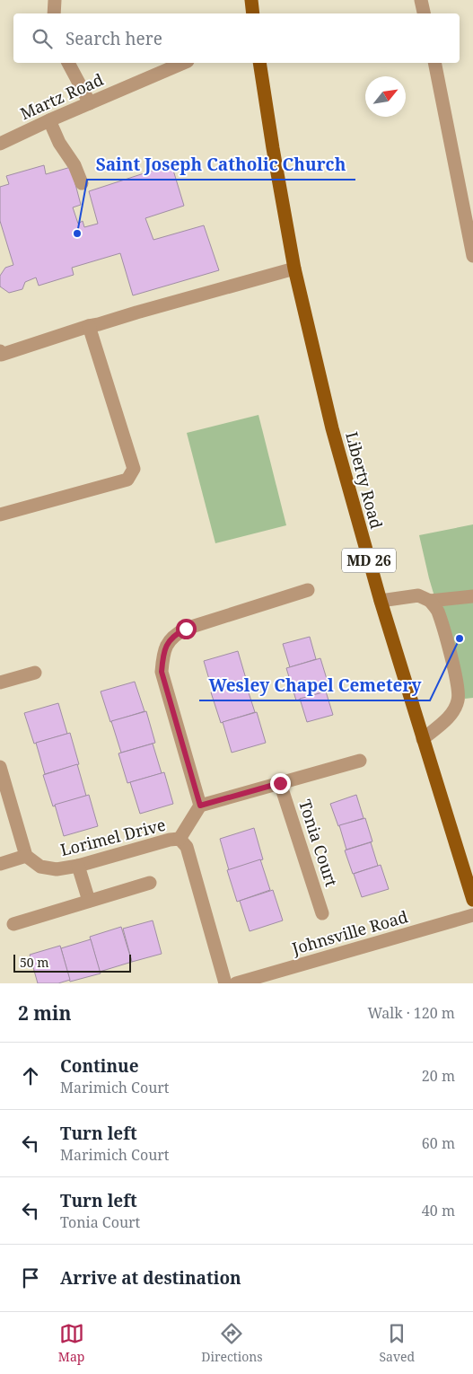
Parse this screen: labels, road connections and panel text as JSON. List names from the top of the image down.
{
  "streets": {
    "main road": ["Liberty Road", "MD 26"],
    "street": [
      "Martz Road",
      "Lorimel Drive",
      "Tonia Court",
      "Johnsville Road"
    ]
  },
  "places": ["Saint Joseph Catholic Church", "Wesley Chapel Cemetery"],
  "scale_bar": "50 m",
  "north": "top right",
  "page": {
    "search": "Search here",
    "scale": "50 m",
    "heading": ["2 min", "Walk · 120 m"],
    "list": [
      ["Continue", "Marimich Court", "20 m"],
      ["Turn left", "Marimich Court", "60 m"],
      ["Turn left", "Tonia Court", "40 m"],
      "Arrive at destination"
    ],
    "nav": ["Map", "Directions", "Saved"]
  }
}
